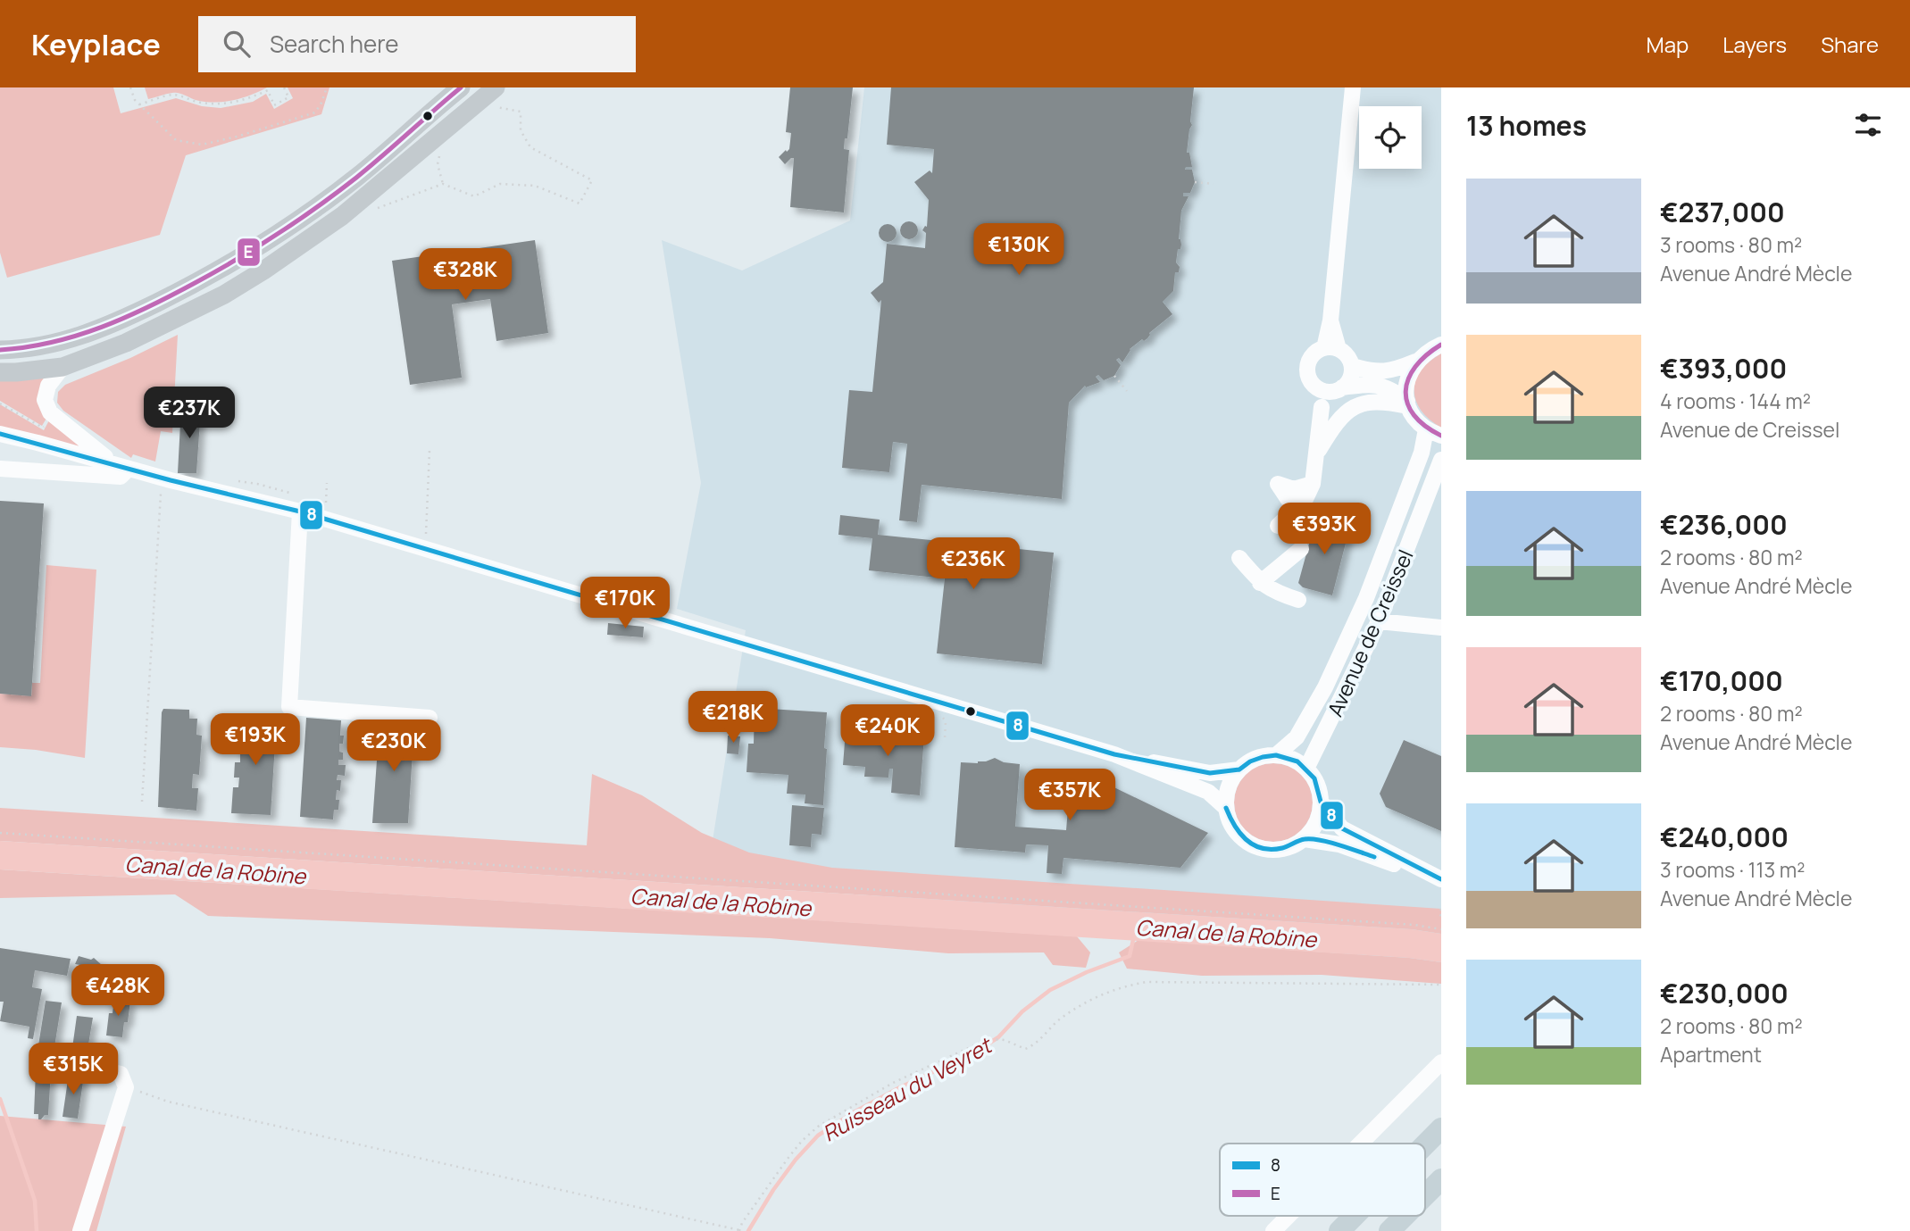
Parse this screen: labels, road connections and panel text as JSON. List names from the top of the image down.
{
  "streets": {
    "street": ["Avenue de Creissel"]
  },
  "water": ["Canal de la Robine", "Ruisseau du Veyret"],
  "lines": ["transit line E", "transit line 8"],
  "legend": ["8", "E"],
  "page": {
    "header": "Keyplace",
    "search": "Search here",
    "nav": ["Map", "Layers", "Share"],
    "heading": "13 homes",
    "list": [
      {
        "name": "€237,000",
        "note": "3 rooms · 80 m² · Avenue André Mècle"
      },
      {
        "name": "€393,000",
        "note": "4 rooms · 144 m² · Avenue de Creissel"
      },
      {
        "name": "€236,000",
        "note": "2 rooms · 80 m² · Avenue André Mècle"
      },
      {
        "name": "€170,000",
        "note": "2 rooms · 80 m² · Avenue André Mècle"
      },
      {
        "name": "€240,000",
        "note": "3 rooms · 113 m² · Avenue André Mècle"
      },
      {
        "name": "€230,000",
        "note": "2 rooms · 80 m² · Apartment"
      }
    ],
    "price": [
      "€130K",
      "€328K",
      "€237K",
      "€393K",
      "€236K",
      "€170K",
      "€218K",
      "€240K",
      "€193K",
      "€230K",
      "€357K",
      "€428K",
      "€315K"
    ]
  }
}
